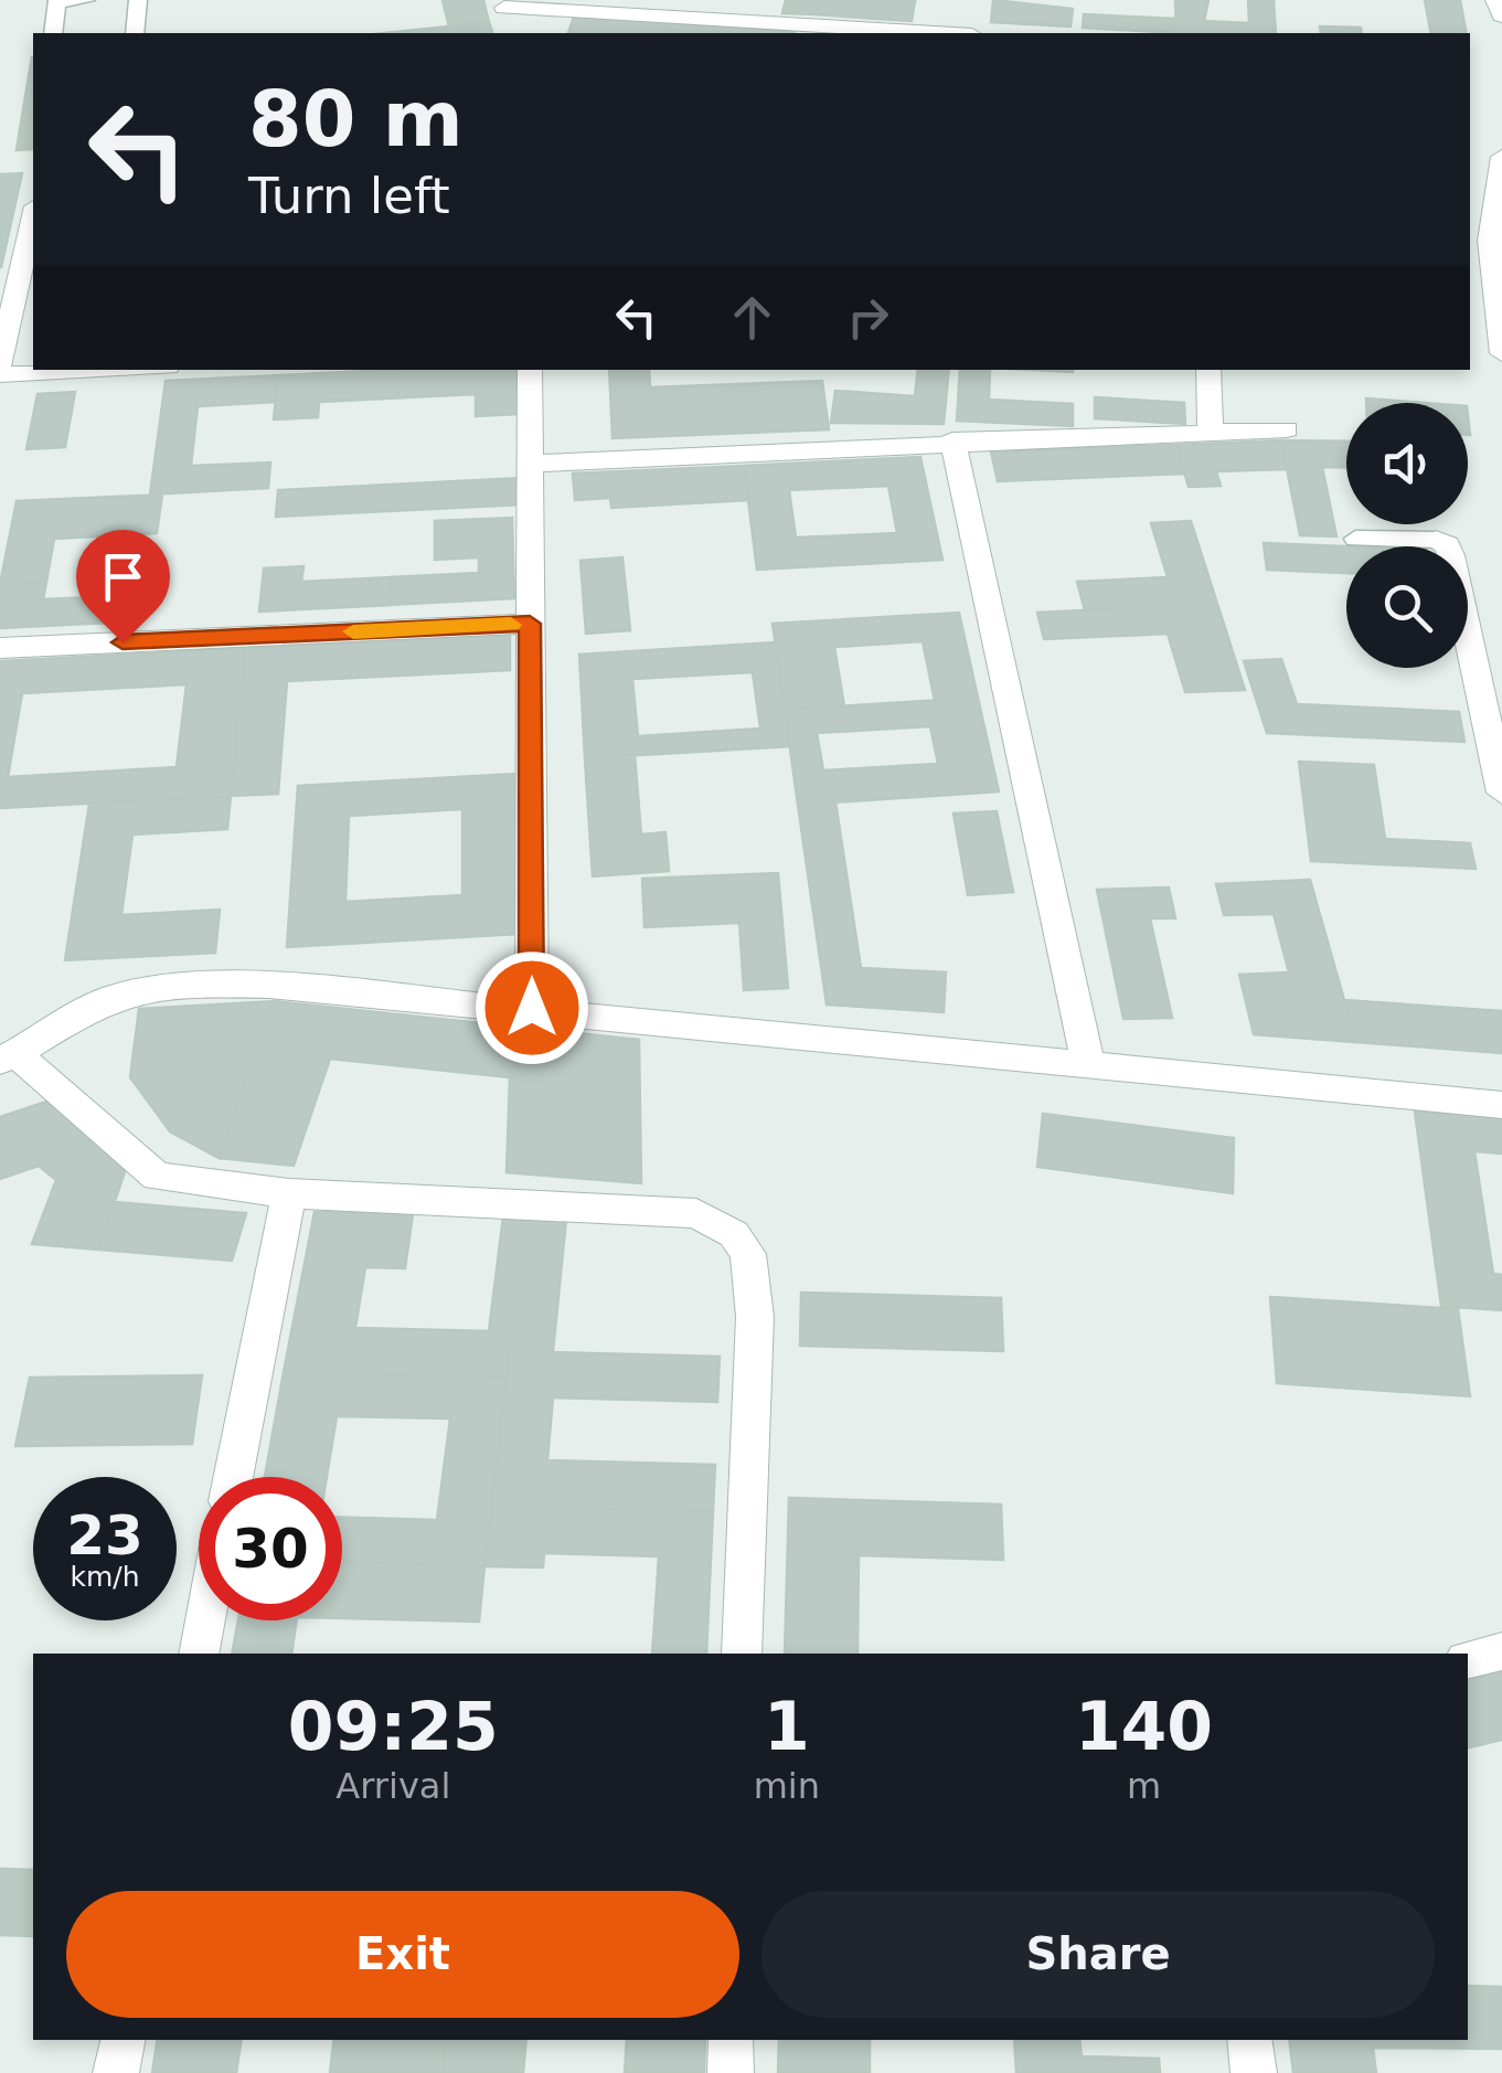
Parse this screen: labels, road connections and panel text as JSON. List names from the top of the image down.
{
  "page": {
    "turn": ["80 m", "Turn left"],
    "speed": "23 km/h",
    "limit": "30",
    "eta": [
      "09:25",
      "Arrival",
      "1",
      "min",
      "140",
      "m"
    ],
    "buttons": ["Exit", "Share"]
  }
}
